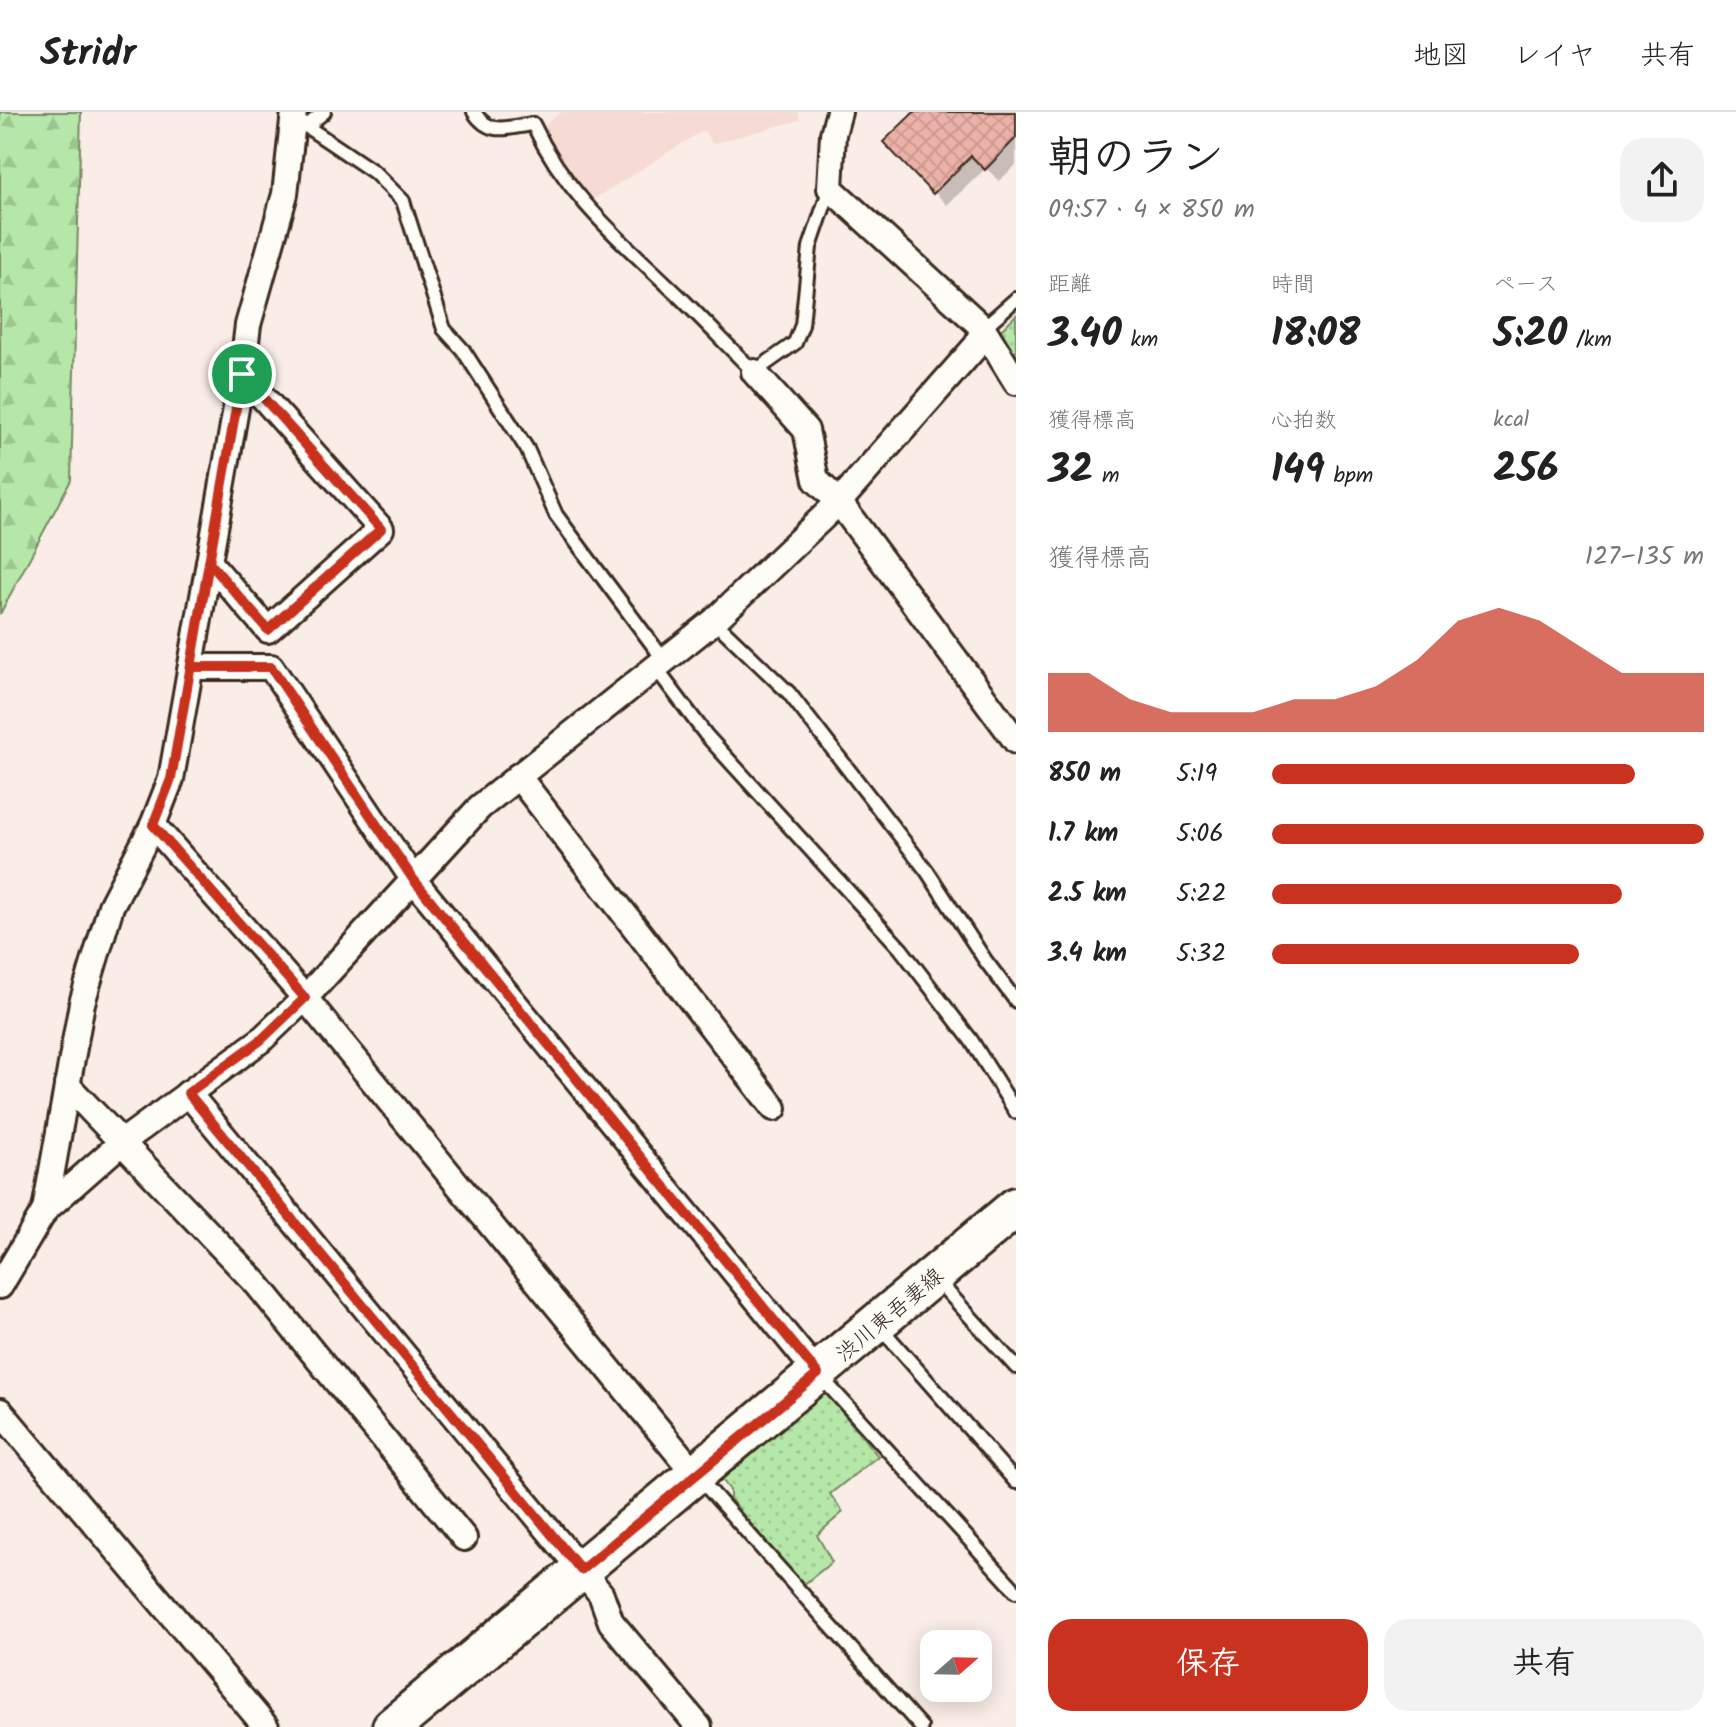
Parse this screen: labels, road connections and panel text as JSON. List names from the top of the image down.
{
  "streets": {
    "main road": ["渋川東吾妻線"]
  },
  "north": "right",
  "page": {
    "header": "Stridr",
    "nav": ["地図", "レイヤ", "共有"],
    "heading": ["朝のラン", "09:57 · 4 × 850 m"],
    "stats": [
      ["距離", "3.40 km"],
      ["時間", "18:08"],
      ["ペース", "5:20 /km"],
      ["獲得標高", "32 m"],
      ["心拍数", "149 bpm"],
      ["kcal", "256"]
    ],
    "chart": ["獲得標高", "127–135 m"],
    "list": [
      {
        "name": "850 m",
        "note": "5:19"
      },
      {
        "name": "1.7 km",
        "note": "5:06"
      },
      {
        "name": "2.5 km",
        "note": "5:22"
      },
      {
        "name": "3.4 km",
        "note": "5:32"
      }
    ],
    "buttons": ["保存", "共有"]
  }
}
